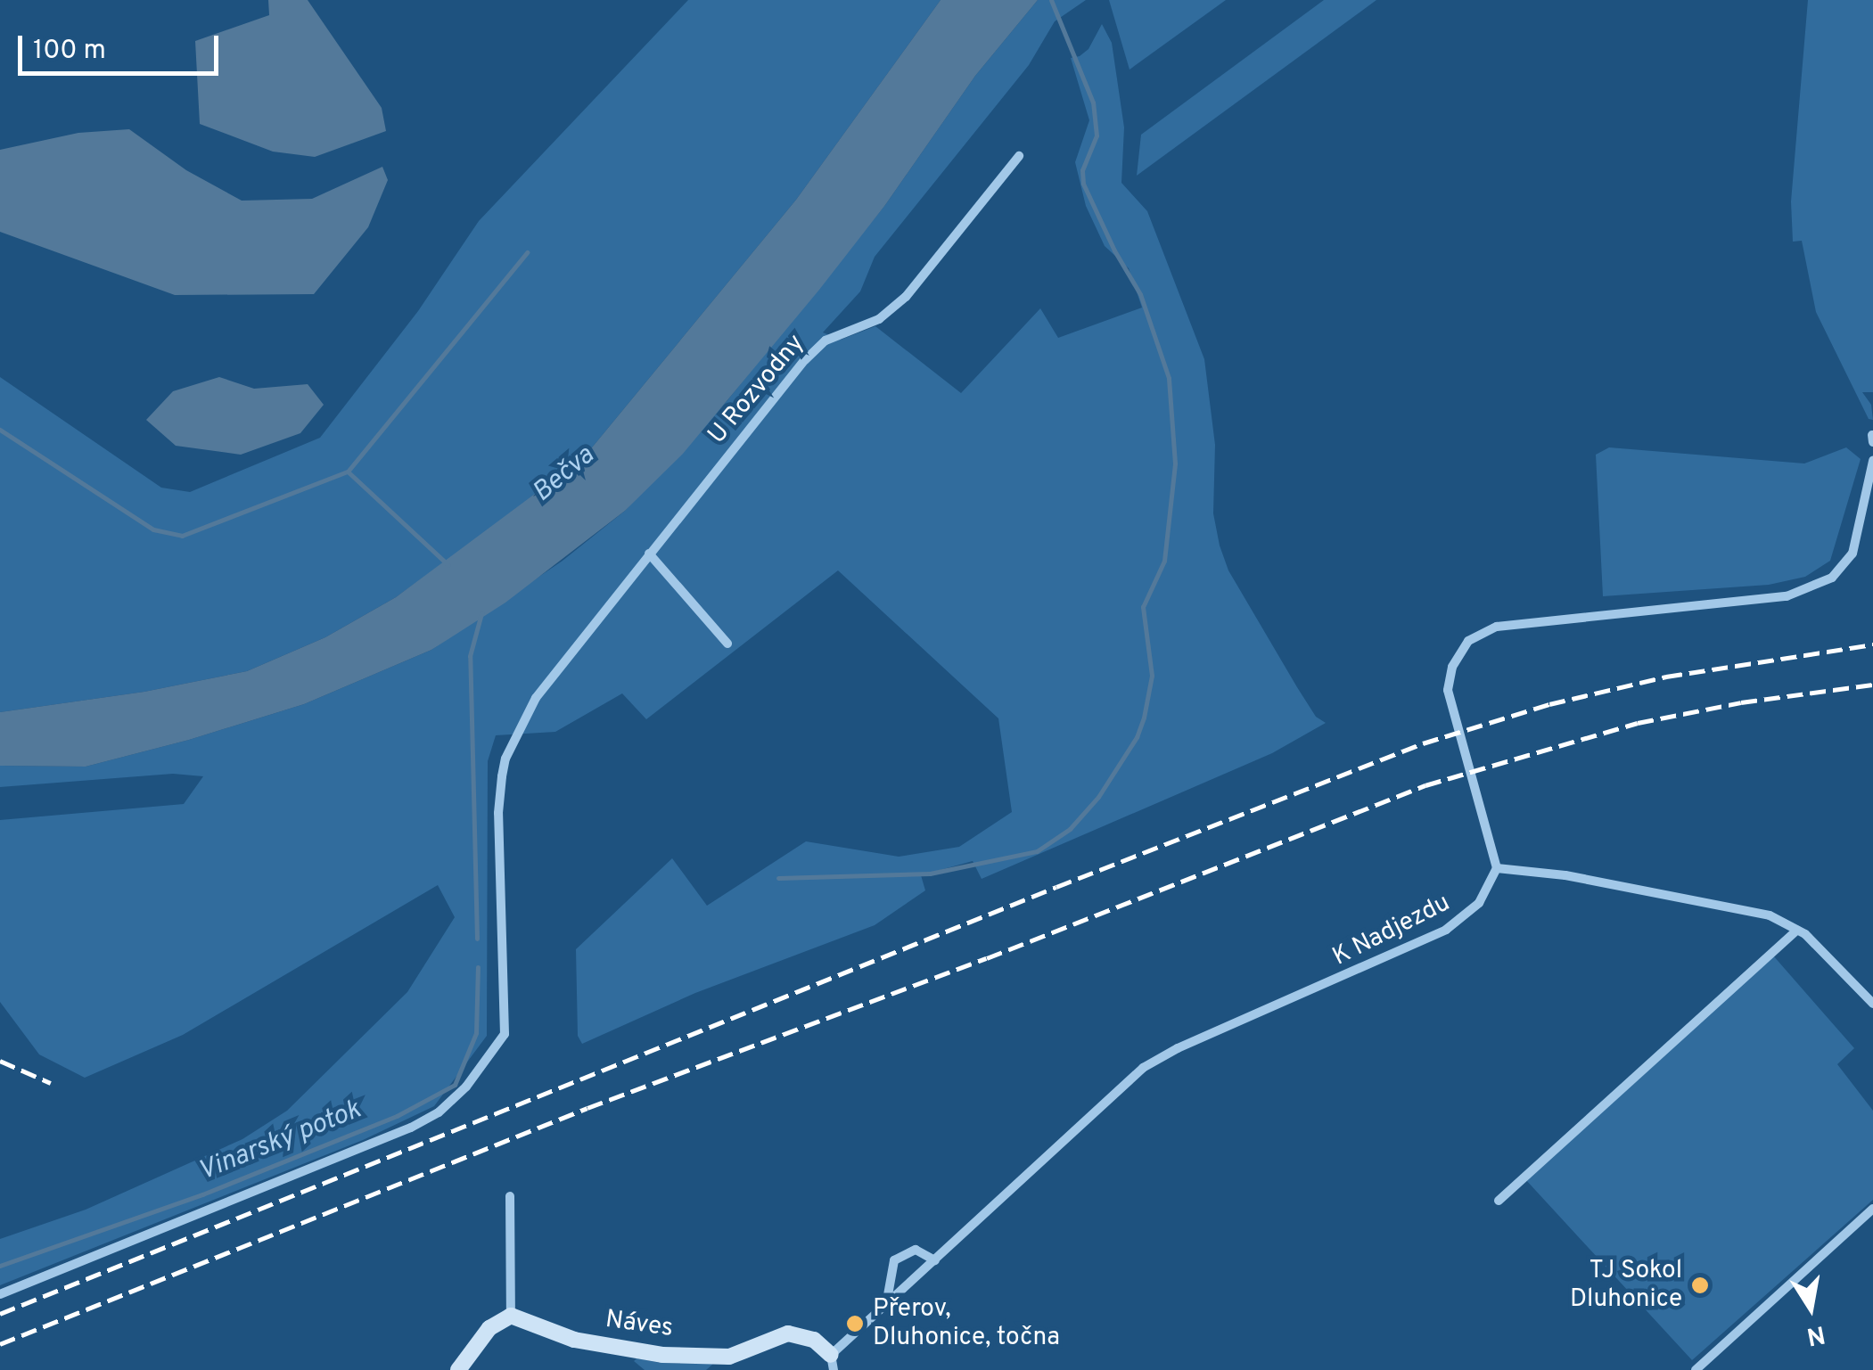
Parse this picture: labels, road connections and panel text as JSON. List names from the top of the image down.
{
  "streets": {
    "street": ["U Rozvodny", "K Nadjezdu", "Náves"]
  },
  "crossings": [
    ["K Nadjezdu", "Náves"]
  ],
  "water": ["Bečva", "Vinarský potok"],
  "places": ["TJ Sokol Dluhonice", "Přerov, Dluhonice, točna"],
  "scale_bar": "100 m",
  "north": "bottom"
}
